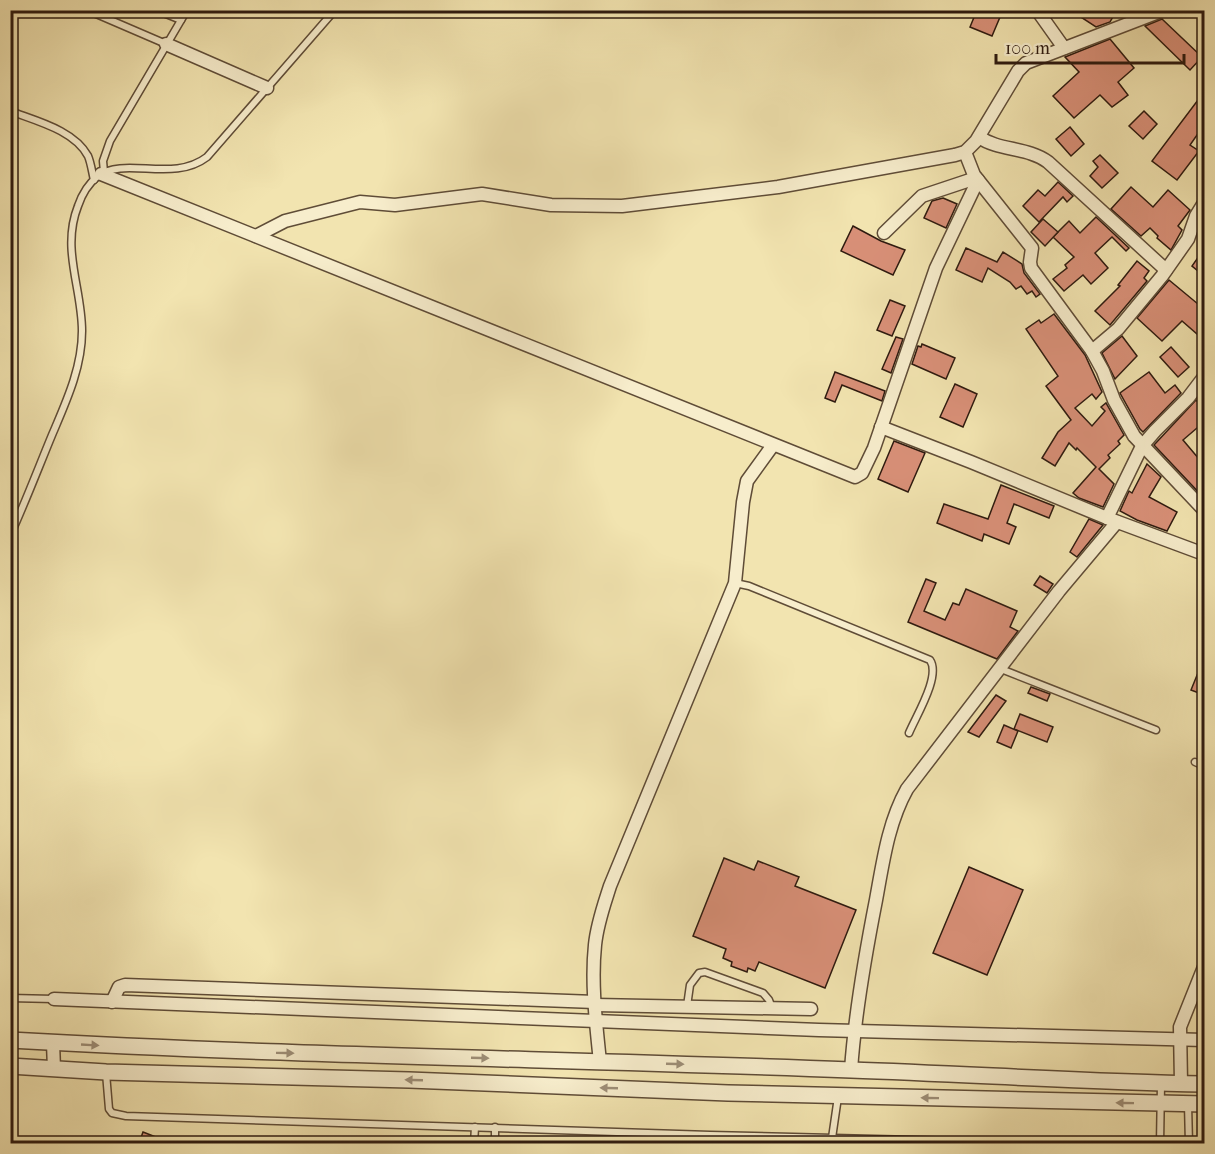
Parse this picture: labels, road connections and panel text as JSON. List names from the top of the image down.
{
  "scale_bar": "100 m"
}
